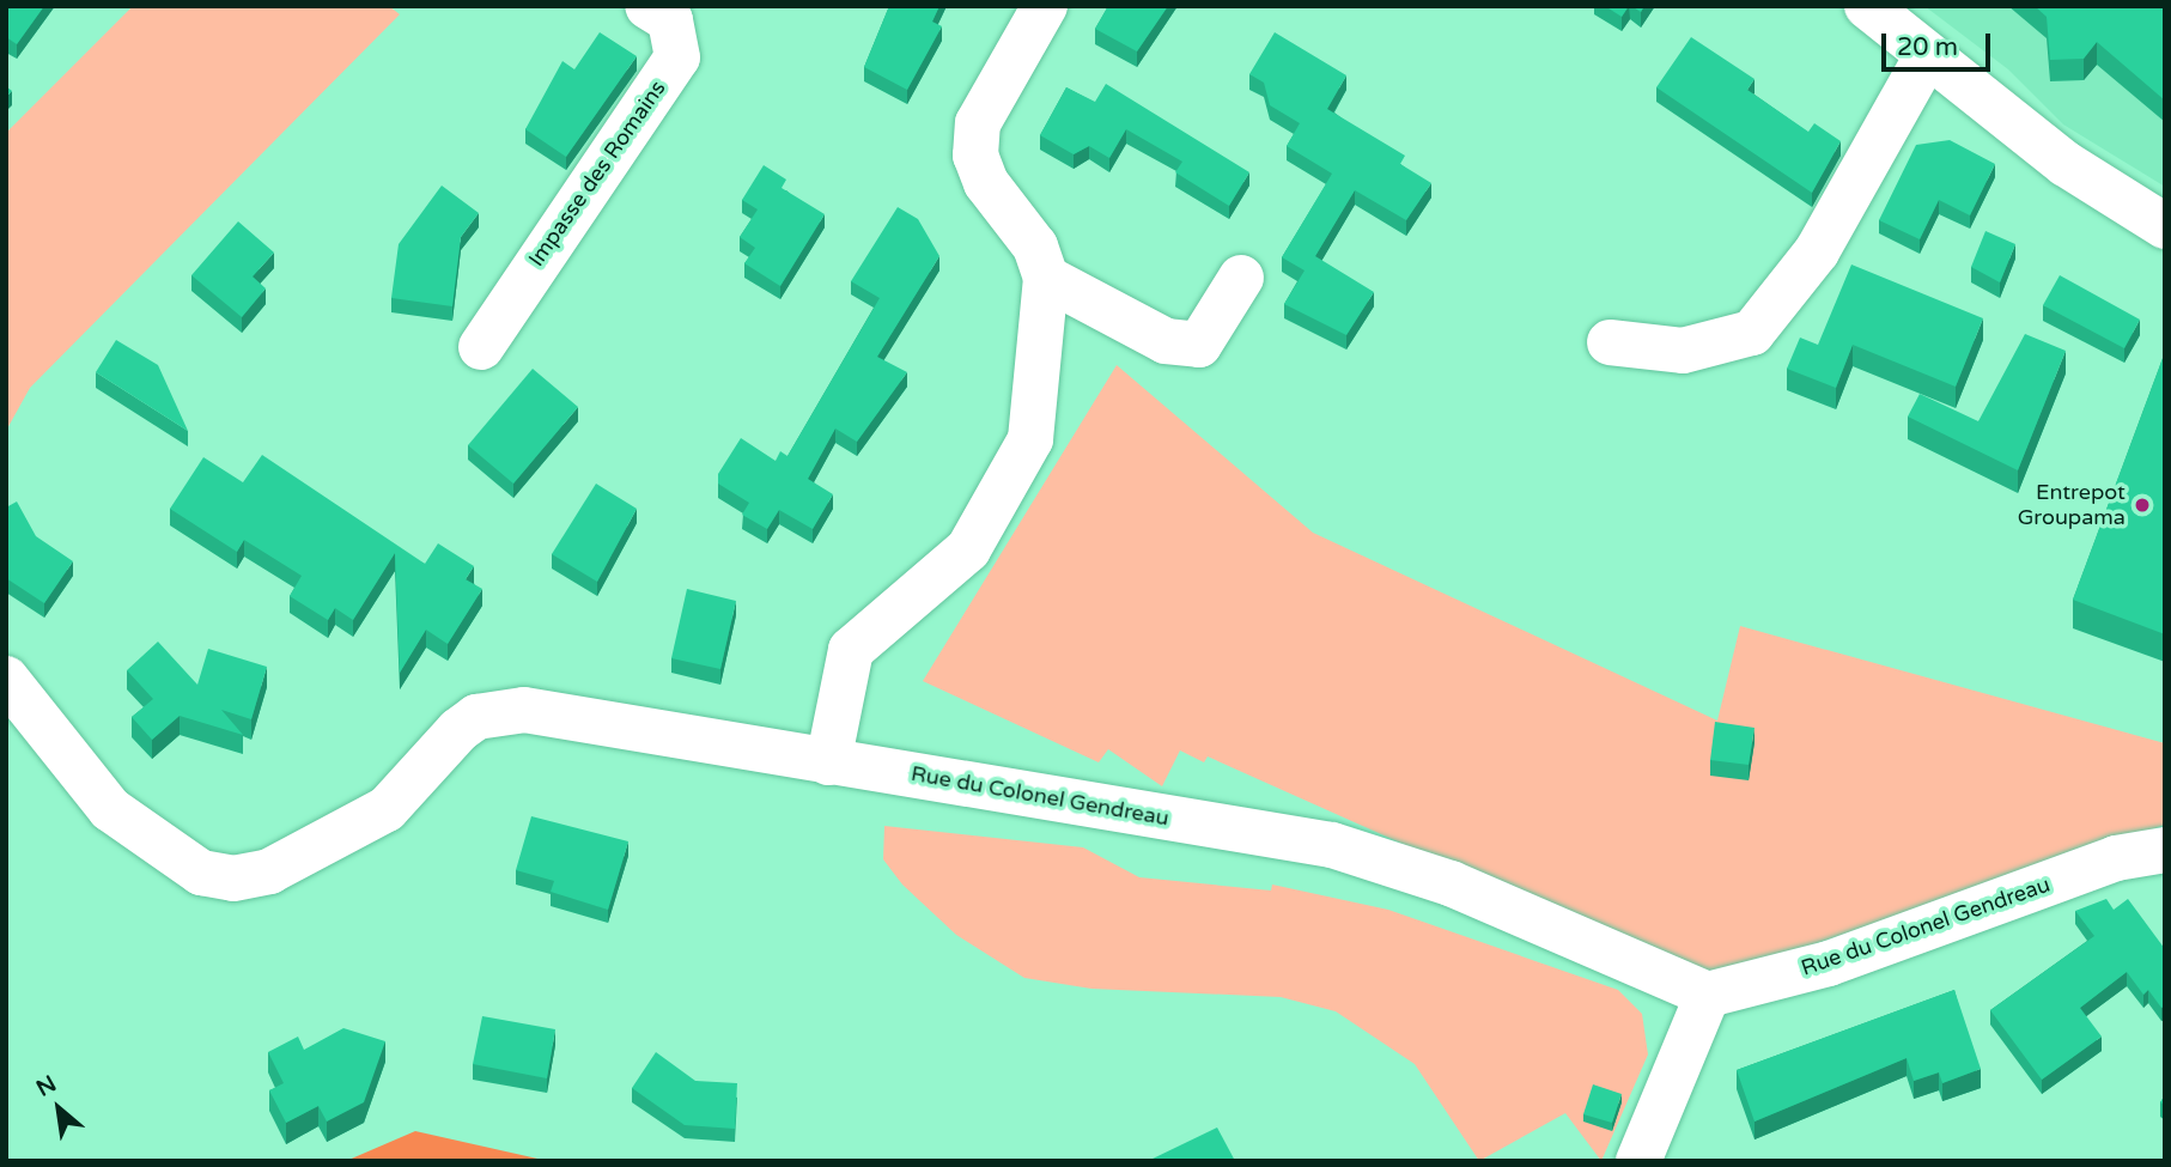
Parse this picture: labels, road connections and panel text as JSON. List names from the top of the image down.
{
  "streets": {
    "street": ["Impasse des Romains", "Rue du Colonel Gendreau"]
  },
  "places": ["Entrepot Groupama"],
  "scale_bar": "20 m",
  "north": "top left"
}
